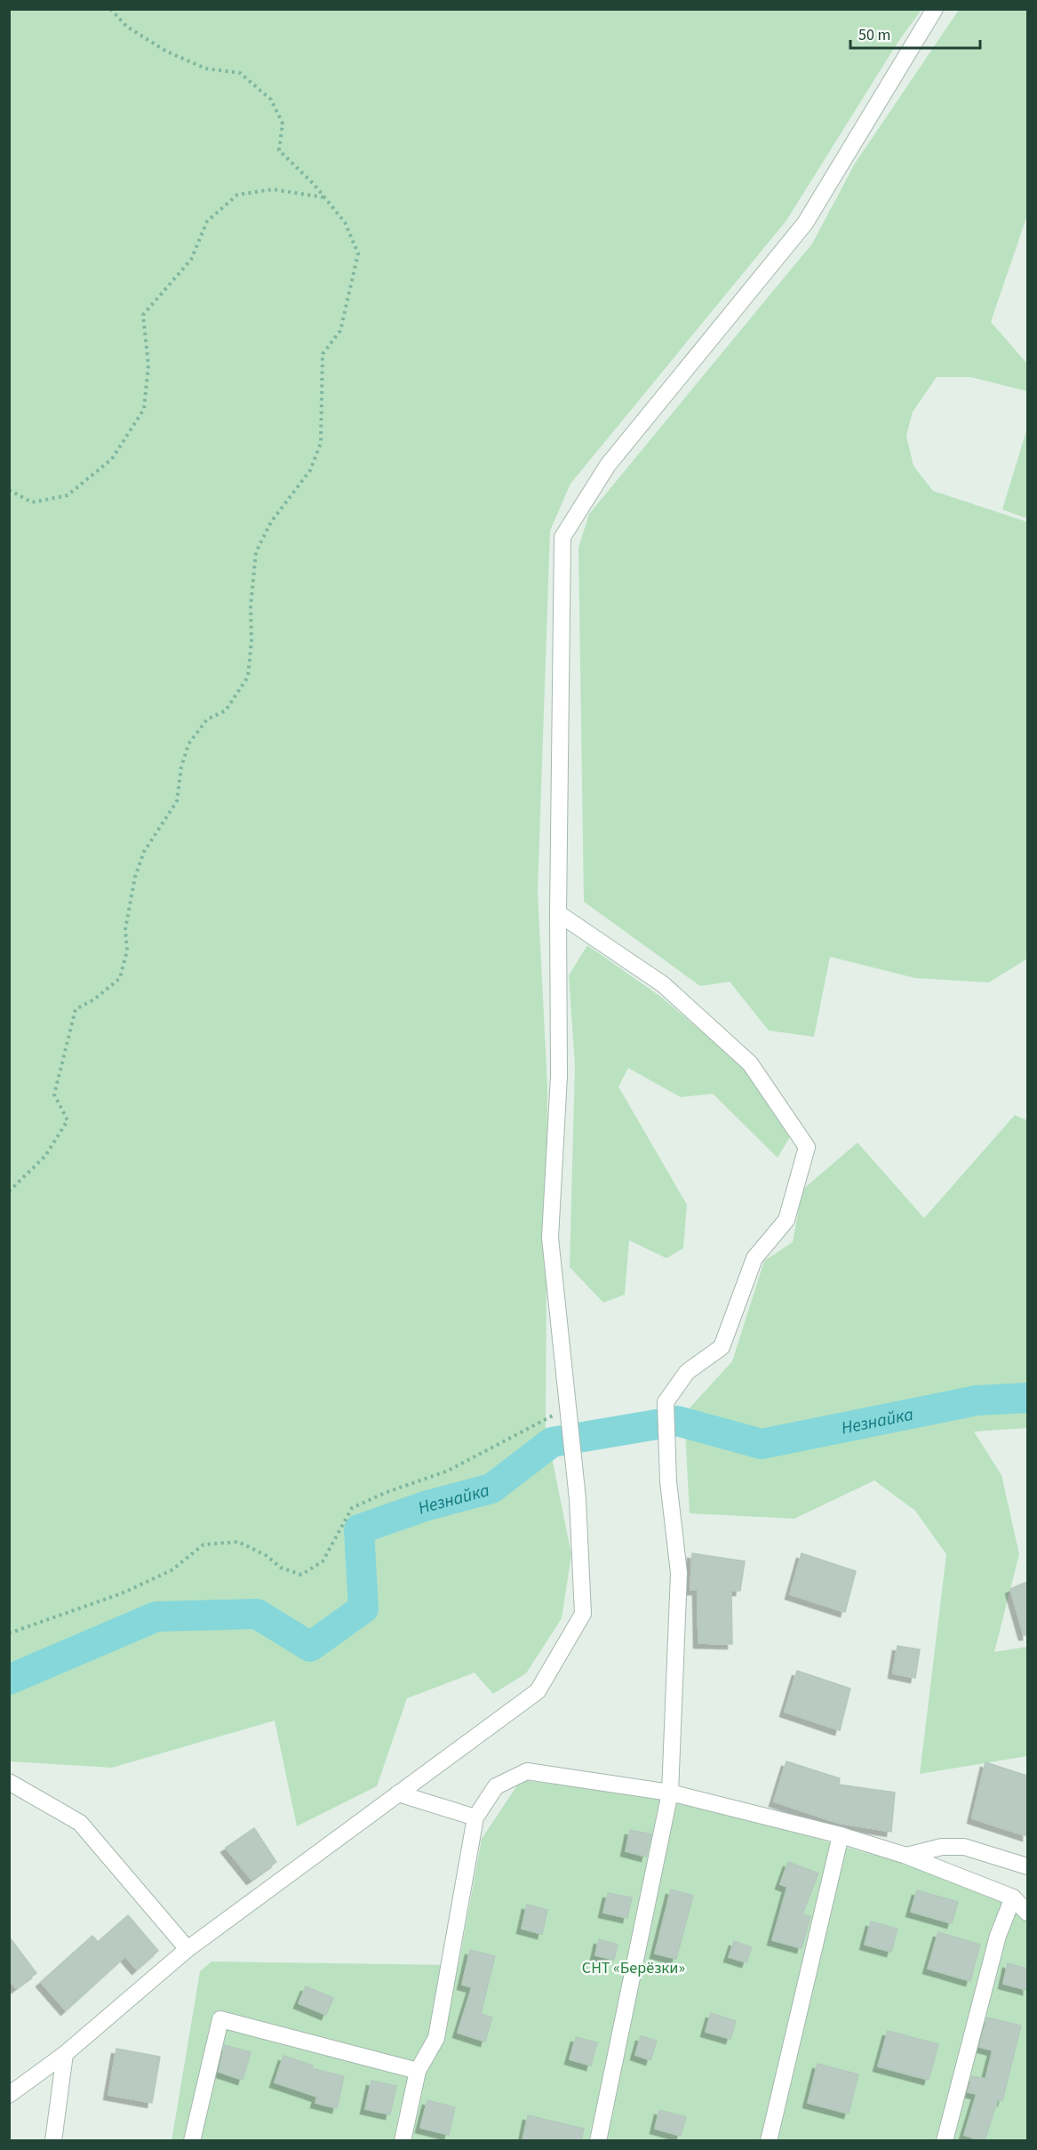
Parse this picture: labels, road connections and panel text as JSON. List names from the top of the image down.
{
  "water": ["Незнайка"],
  "parks": ["СНТ «Берёзки»"],
  "scale_bar": "50 m"
}
